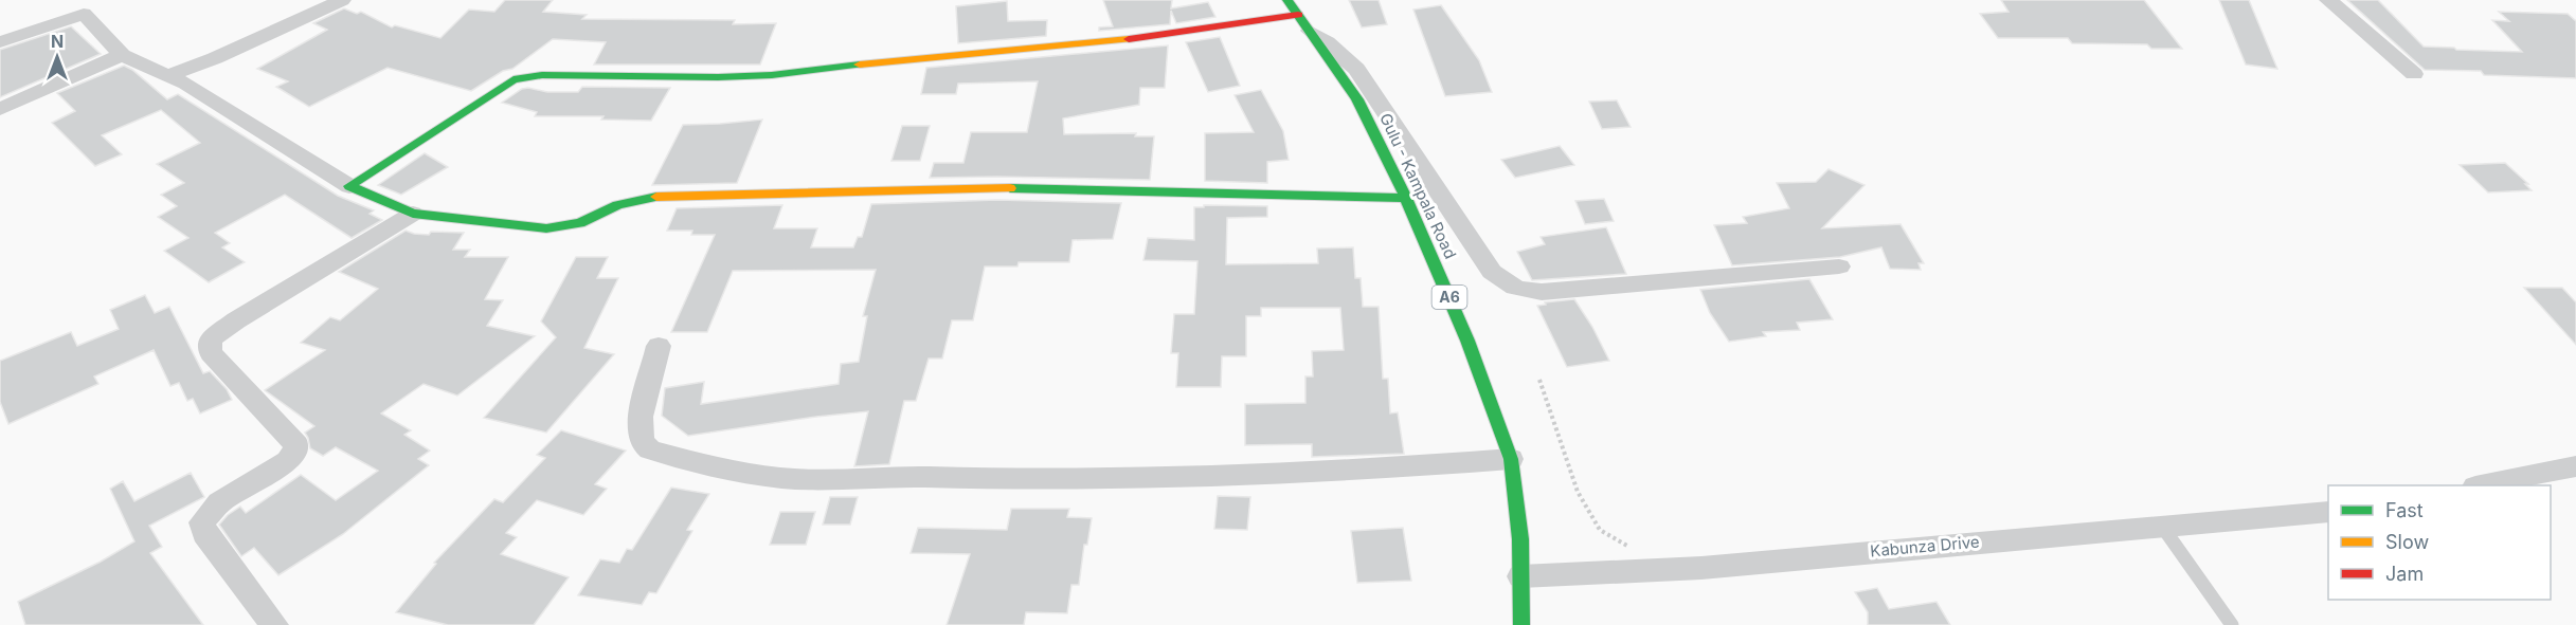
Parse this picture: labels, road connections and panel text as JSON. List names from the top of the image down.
{
  "streets": {
    "street": ["Gulu - Kampala Road", "A6", "Kabunza Drive"]
  },
  "crossings": [
    ["Gulu - Kampala Road", "Kabunza Drive"]
  ],
  "legend": ["Fast", "Slow", "Jam"],
  "north": "top"
}
